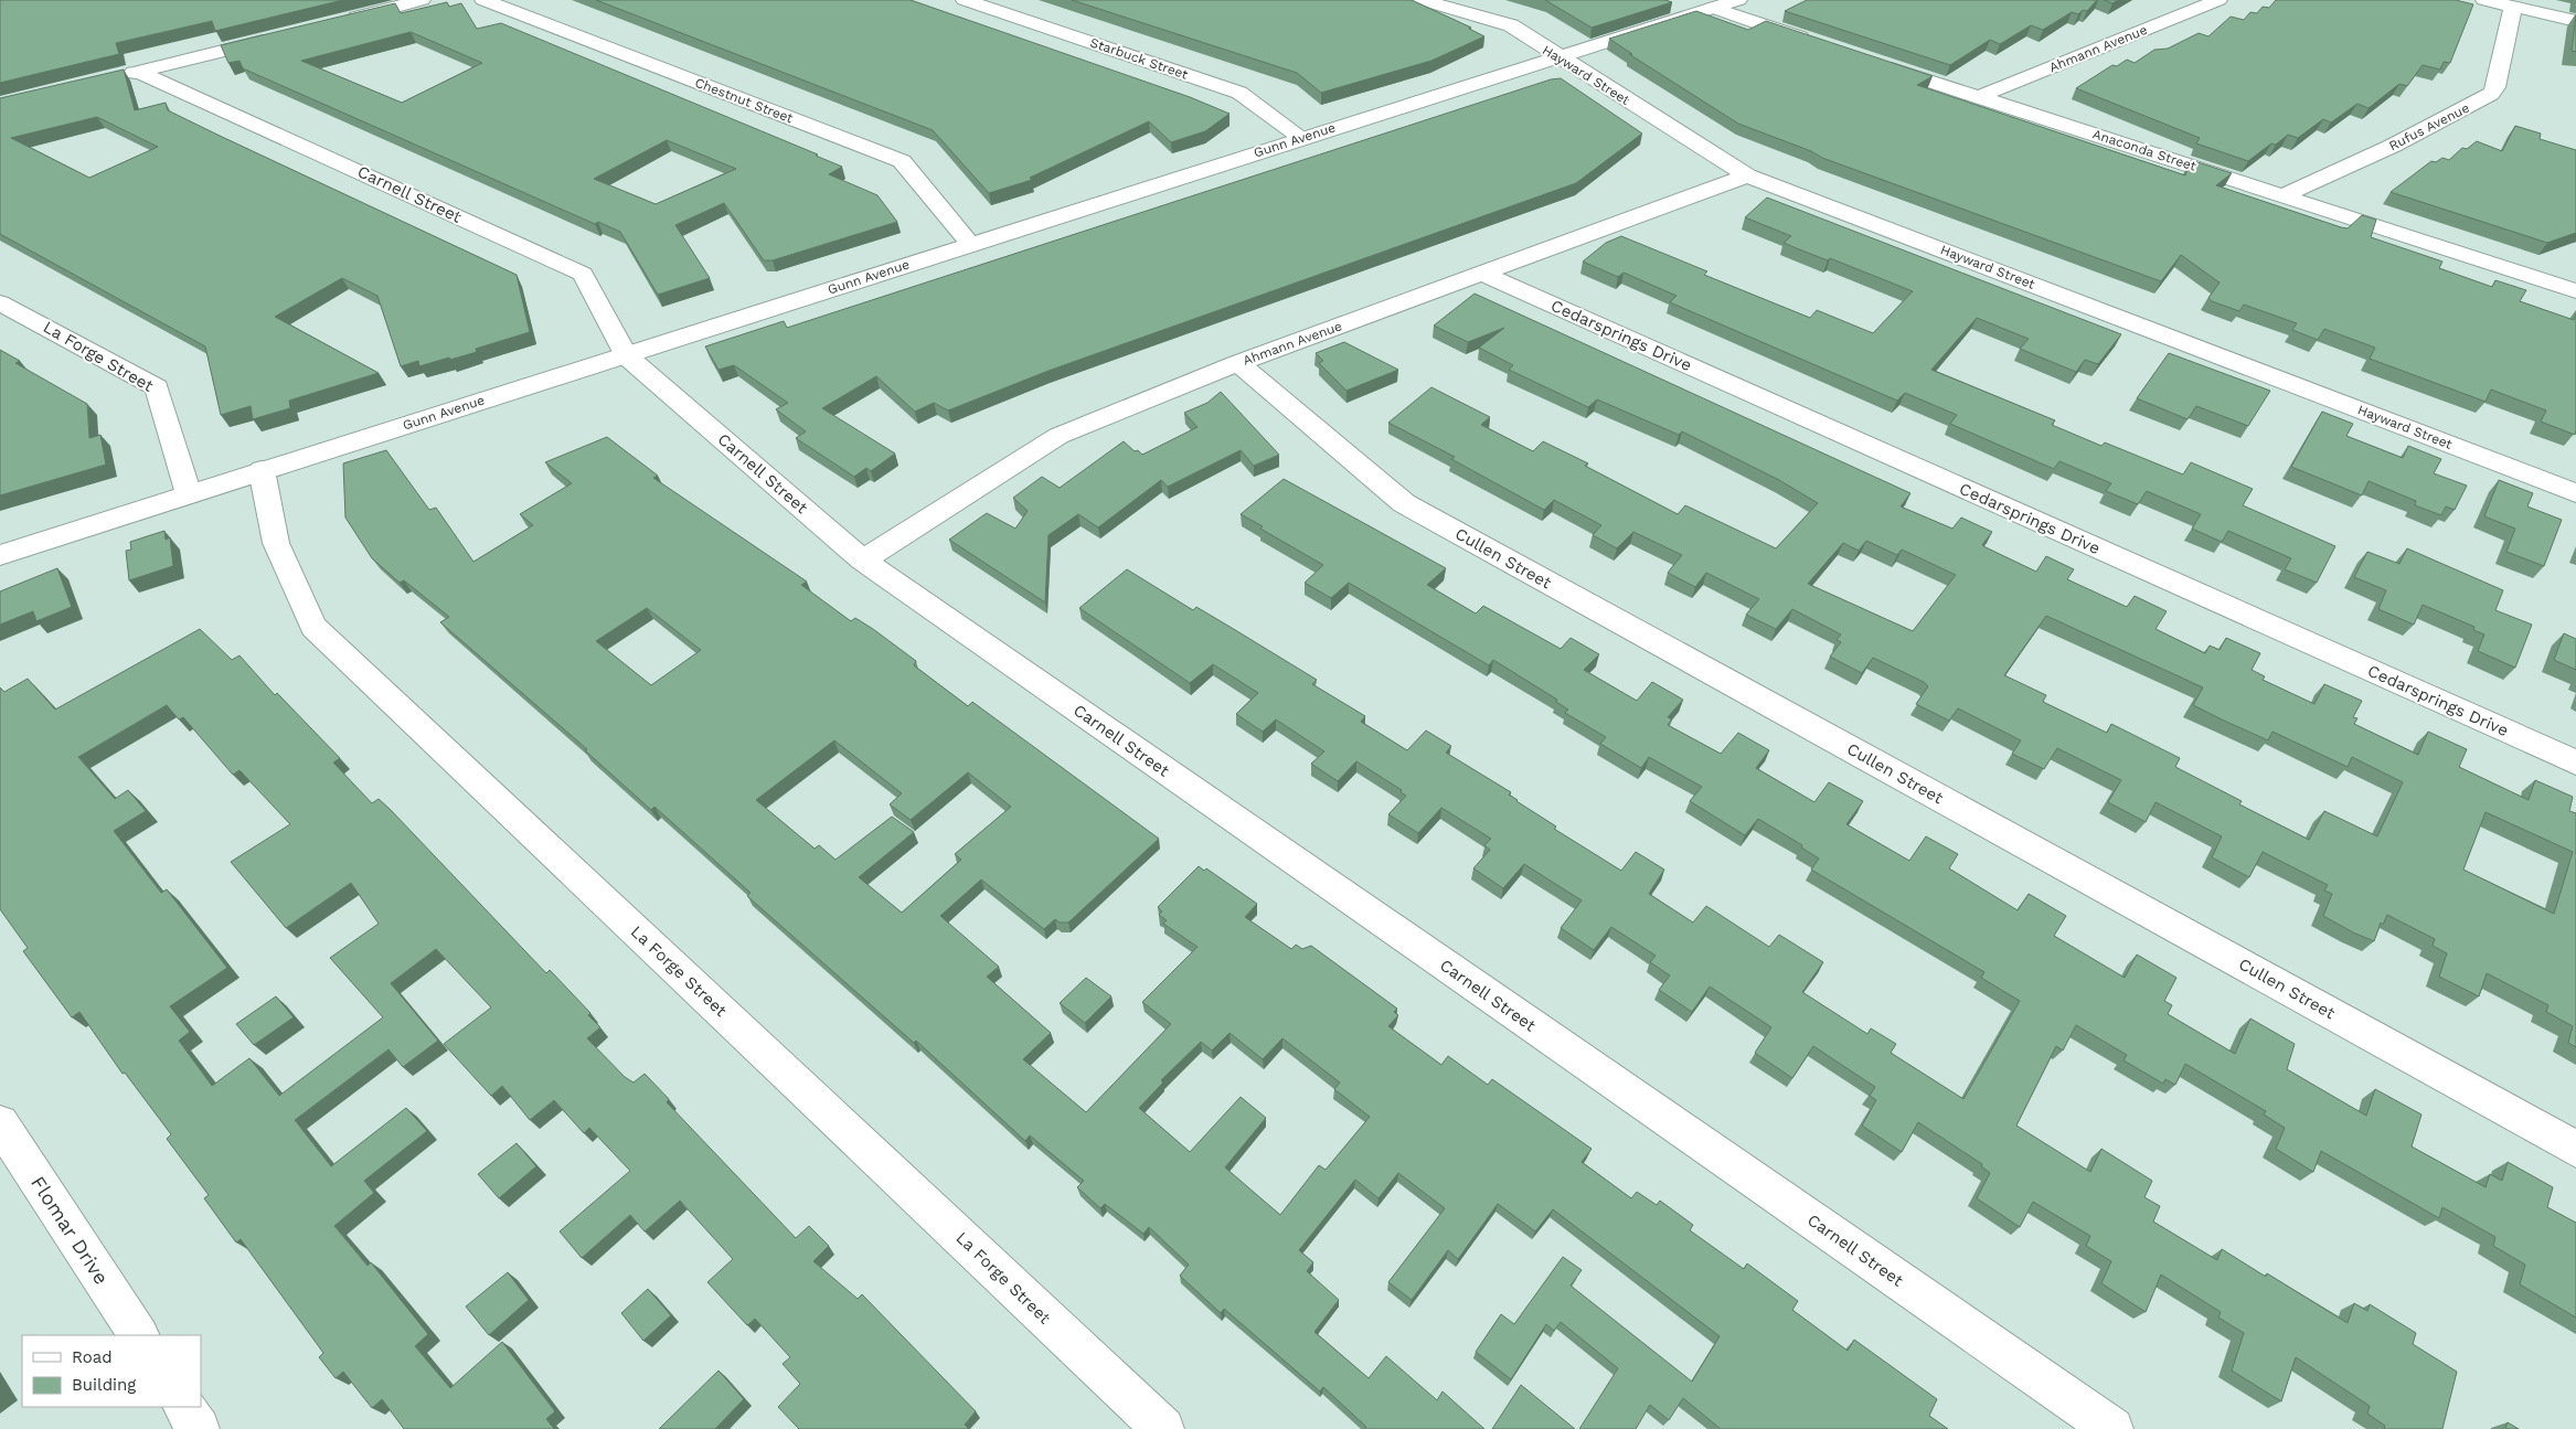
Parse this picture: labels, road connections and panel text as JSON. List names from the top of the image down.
{
  "streets": {
    "street": [
      "Ahmann Avenue",
      "Starbuck Street",
      "Hayward Street",
      "Chestnut Street",
      "Rufus Avenue",
      "Gunn Avenue",
      "Anaconda Street",
      "Carnell Street",
      "Cedarsprings Drive",
      "La Forge Street",
      "Cullen Street",
      "Flomar Drive"
    ]
  },
  "crossings": [
    ["Ahmann Avenue", "Hayward Street"],
    ["Ahmann Avenue", "Anaconda Street"],
    ["Ahmann Avenue", "Carnell Street"],
    ["Ahmann Avenue", "Cedarsprings Drive"],
    ["Ahmann Avenue", "Cullen Street"],
    ["Starbuck Street", "Gunn Avenue"],
    ["Hayward Street", "Gunn Avenue"],
    ["Chestnut Street", "Gunn Avenue"],
    ["Rufus Avenue", "Anaconda Street"],
    ["Gunn Avenue", "Carnell Street"],
    ["Gunn Avenue", "La Forge Street"]
  ],
  "legend": ["Road", "Building"]
}
